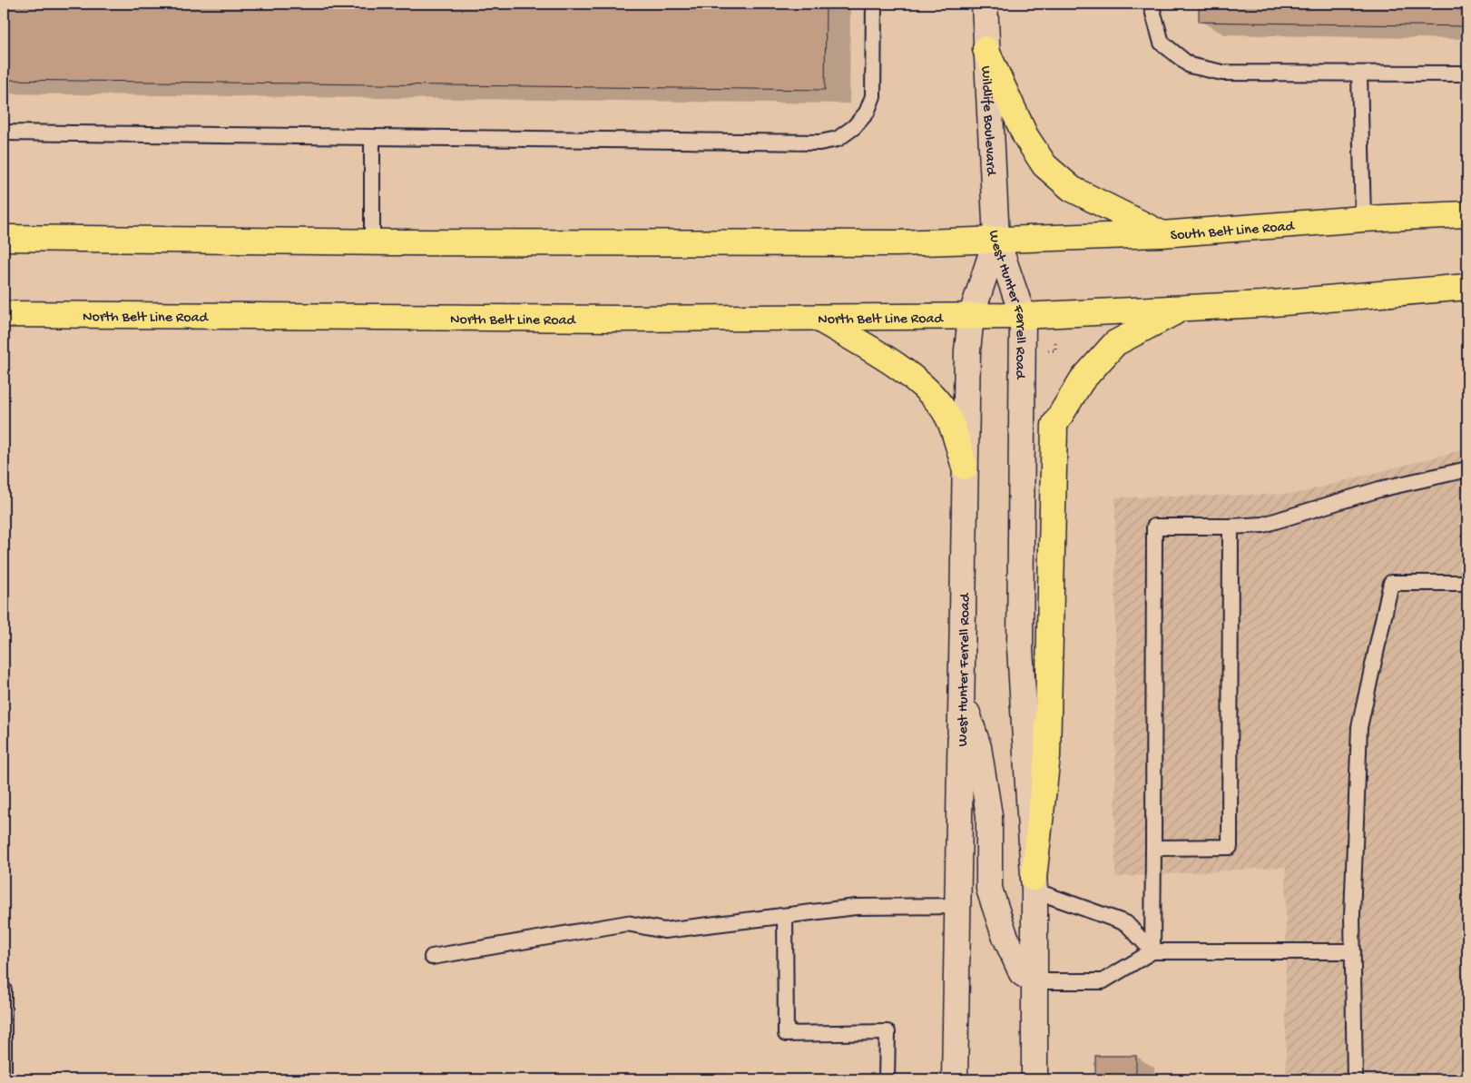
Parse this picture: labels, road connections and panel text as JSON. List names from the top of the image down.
{
  "streets": {
    "main road": [
      "Wildlife Boulevard",
      "South Belt Line Road",
      "North Belt Line Road",
      "West Hunter Ferrell Road"
    ]
  },
  "crossings": [
    ["Wildlife Boulevard", "South Belt Line Road"],
    ["Wildlife Boulevard", "West Hunter Ferrell Road"],
    ["South Belt Line Road", "West Hunter Ferrell Road"],
    ["North Belt Line Road", "West Hunter Ferrell Road"]
  ]
}
